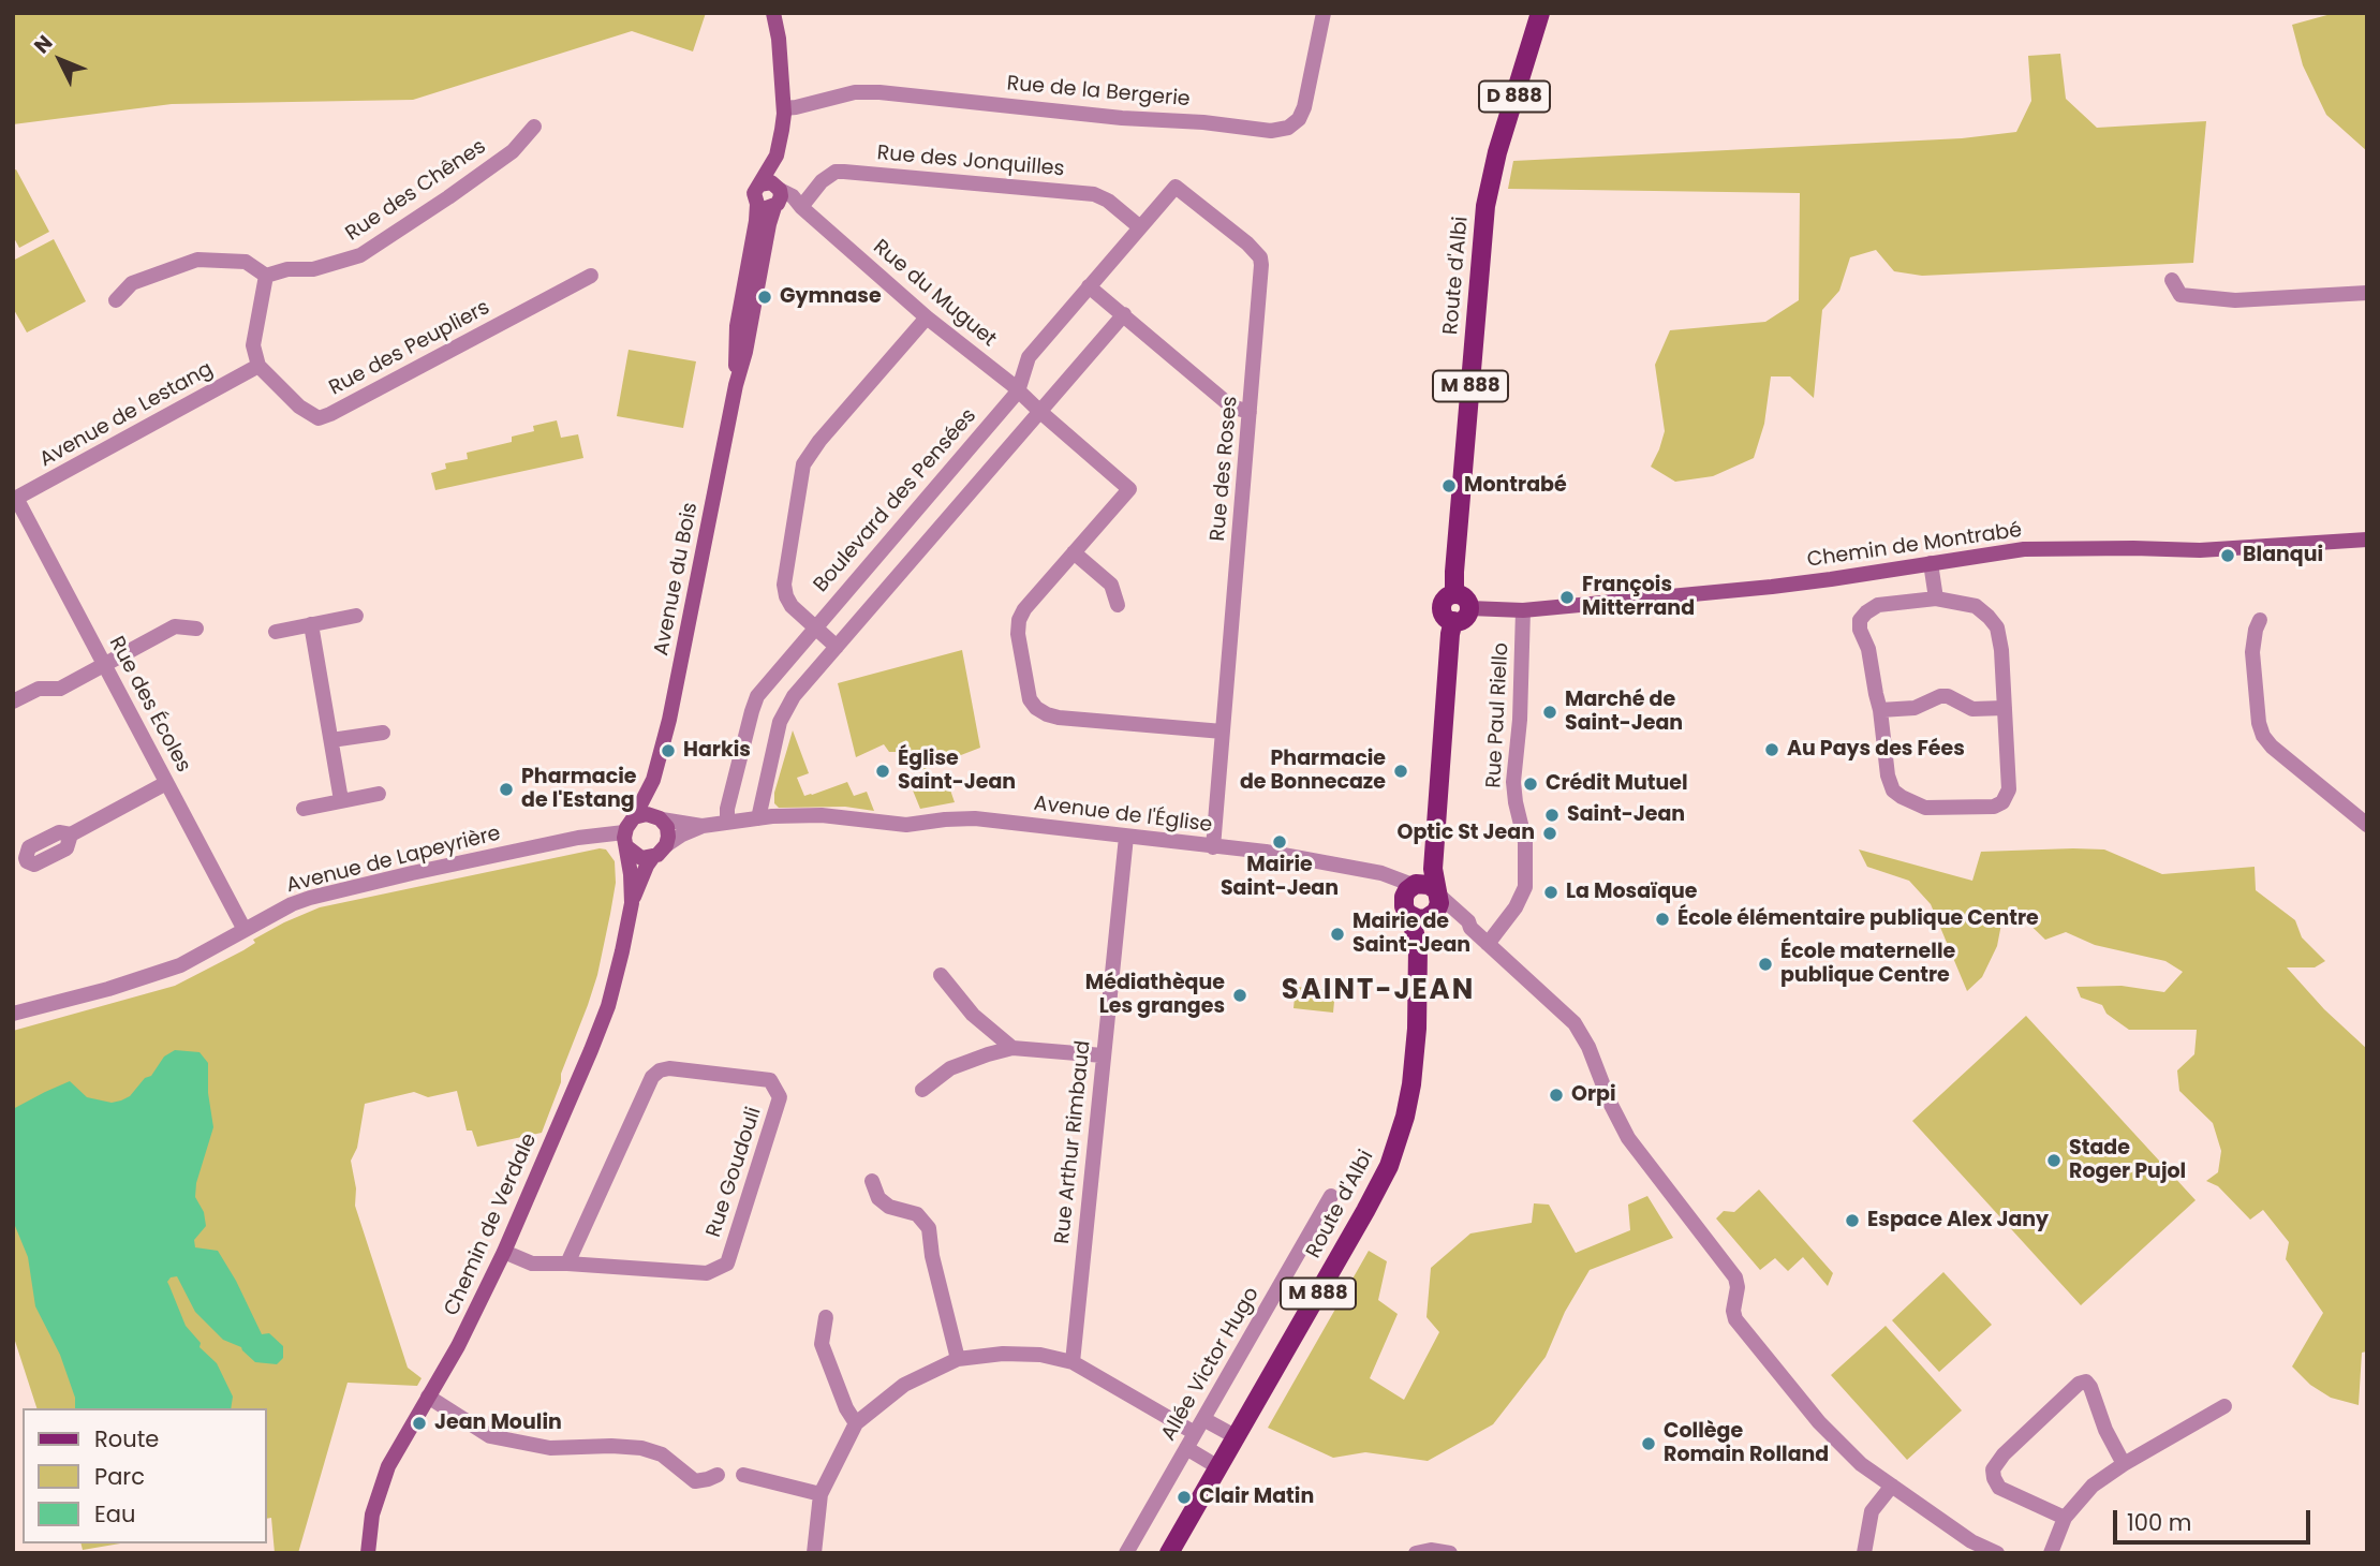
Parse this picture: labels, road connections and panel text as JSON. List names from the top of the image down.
{
  "streets": {
    "main road": ["D 888", "Route d'Albi", "M 888"],
    "street": [
      "Rue de la Bergerie",
      "Rue des Jonquilles",
      "Rue des Chênes",
      "Rue du Muguet",
      "Rue des Peupliers",
      "Avenue de Lestang",
      "Rue des Roses",
      "Boulevard des Pensées",
      "Chemin de Montrabé",
      "Avenue du Bois",
      "Rue des Écoles",
      "Rue Paul Riello",
      "Avenue de l'Église",
      "Avenue de Lapeyrière",
      "Rue Arthur Rimbaud",
      "Rue Goudouli",
      "Chemin de Verdale",
      "Allée Victor Hugo"
    ]
  },
  "crossings": [
    ["Rue des Jonquilles", "Rue du Muguet"],
    ["Rue des Jonquilles", "Rue des Roses"],
    ["Rue des Jonquilles", "Boulevard des Pensées"],
    ["Route d'Albi", "Chemin de Montrabé"],
    ["Route d'Albi", "Avenue de l'Église"],
    ["Rue du Muguet", "Boulevard des Pensées"],
    ["Rue du Muguet", "Avenue du Bois"],
    ["Rue des Peupliers", "Avenue de Lestang"],
    ["Avenue de Lestang", "Rue des Écoles"],
    ["Rue des Roses", "Boulevard des Pensées"],
    ["Rue des Roses", "Avenue de l'Église"],
    ["Boulevard des Pensées", "Avenue de l'Église"],
    ["Chemin de Montrabé", "Rue Paul Riello"],
    ["Avenue du Bois", "Avenue de l'Église"],
    ["Avenue du Bois", "Avenue de Lapeyrière"],
    ["Avenue du Bois", "Chemin de Verdale"],
    ["Rue des Écoles", "Avenue de Lapeyrière"],
    ["Avenue de l'Église", "Avenue de Lapeyrière"],
    ["Avenue de l'Église", "Rue Arthur Rimbaud"],
    ["Avenue de l'Église", "Chemin de Verdale"],
    ["Avenue de Lapeyrière", "Chemin de Verdale"],
    ["Rue Goudouli", "Chemin de Verdale"]
  ],
  "districts": ["SAINT-JEAN"],
  "places": [
    "Gymnase",
    "Montrabé",
    "Blanqui",
    "François Mitterrand",
    "Marché de Saint-Jean",
    "Au Pays des Fées",
    "Harkis",
    "Église Saint-Jean",
    "Pharmacie de Bonnecaze",
    "Crédit Mutuel",
    "Pharmacie de l'Estang",
    "Saint-Jean",
    "Optic St Jean",
    "Mairie Saint-Jean",
    "La Mosaïque",
    "École élémentaire publique Centre",
    "Mairie de Saint-Jean",
    "École maternelle publique Centre",
    "Médiathèque Les granges",
    "Orpi",
    "Stade Roger Pujol",
    "Espace Alex Jany",
    "Jean Moulin",
    "Collège Romain Rolland",
    "Clair Matin"
  ],
  "legend": ["Route", "Parc", "Eau"],
  "scale_bar": "100 m",
  "north": "top left"
}
